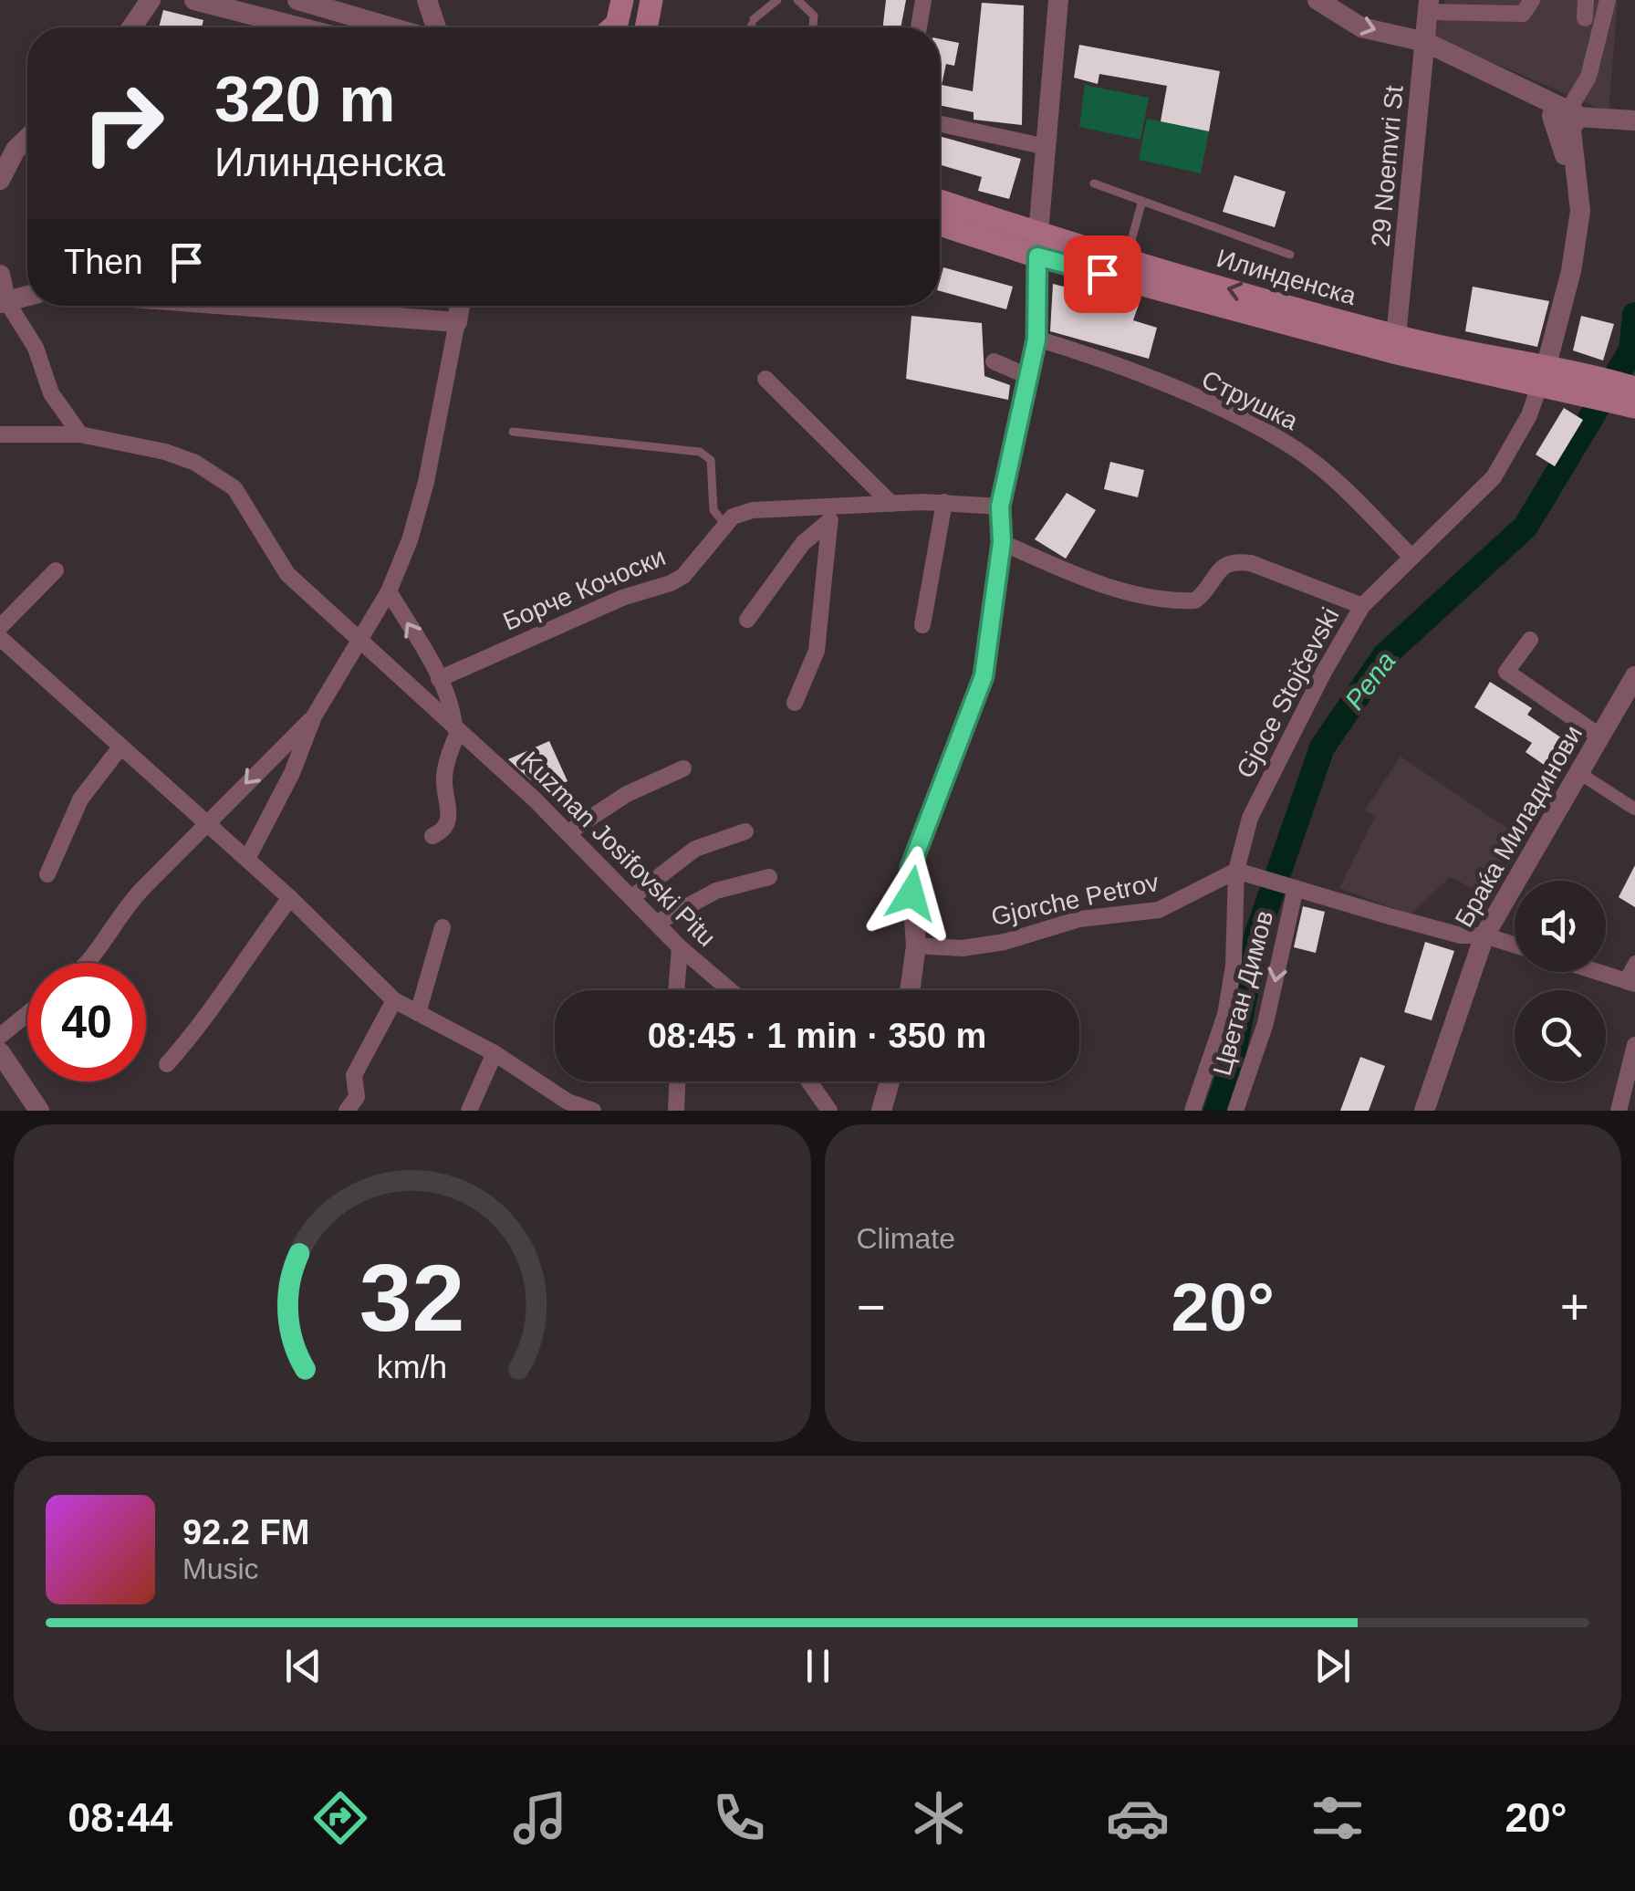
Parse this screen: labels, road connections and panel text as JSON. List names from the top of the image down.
{
  "streets": {
    "main road": ["Илинденска"],
    "street": [
      "29 Noemvri St",
      "Струшка",
      "Борче Кочоски",
      "Gjoce Stojčevski",
      "Браќа Миладинови",
      "Kuzman Josifovski Pitu",
      "Gjorche Petrov",
      "Цветан Димов"
    ]
  },
  "crossings": [
    ["29 Noemvri St", "Илинденска"],
    ["Илинденска", "Gjoce Stojčevski"],
    ["Струшка", "Gjoce Stojčevski"],
    ["Борче Кочоски", "Kuzman Josifovski Pitu"],
    ["Gjoce Stojčevski", "Gjorche Petrov"]
  ],
  "one_way": ["Цветан Димов"],
  "water": ["Pena"],
  "page": {
    "turn": ["320 m", "Илинденска"],
    "then": "Then",
    "limit": "40",
    "trip": "08:45 · 1 min · 350 m",
    "tile": "Climate",
    "heat": ["−", "20°", "+"],
    "song": ["92.2 FM", "Music"],
    "tabs": ["08:44", "20°"],
    "gauge": ["32", "km/h"]
  }
}
